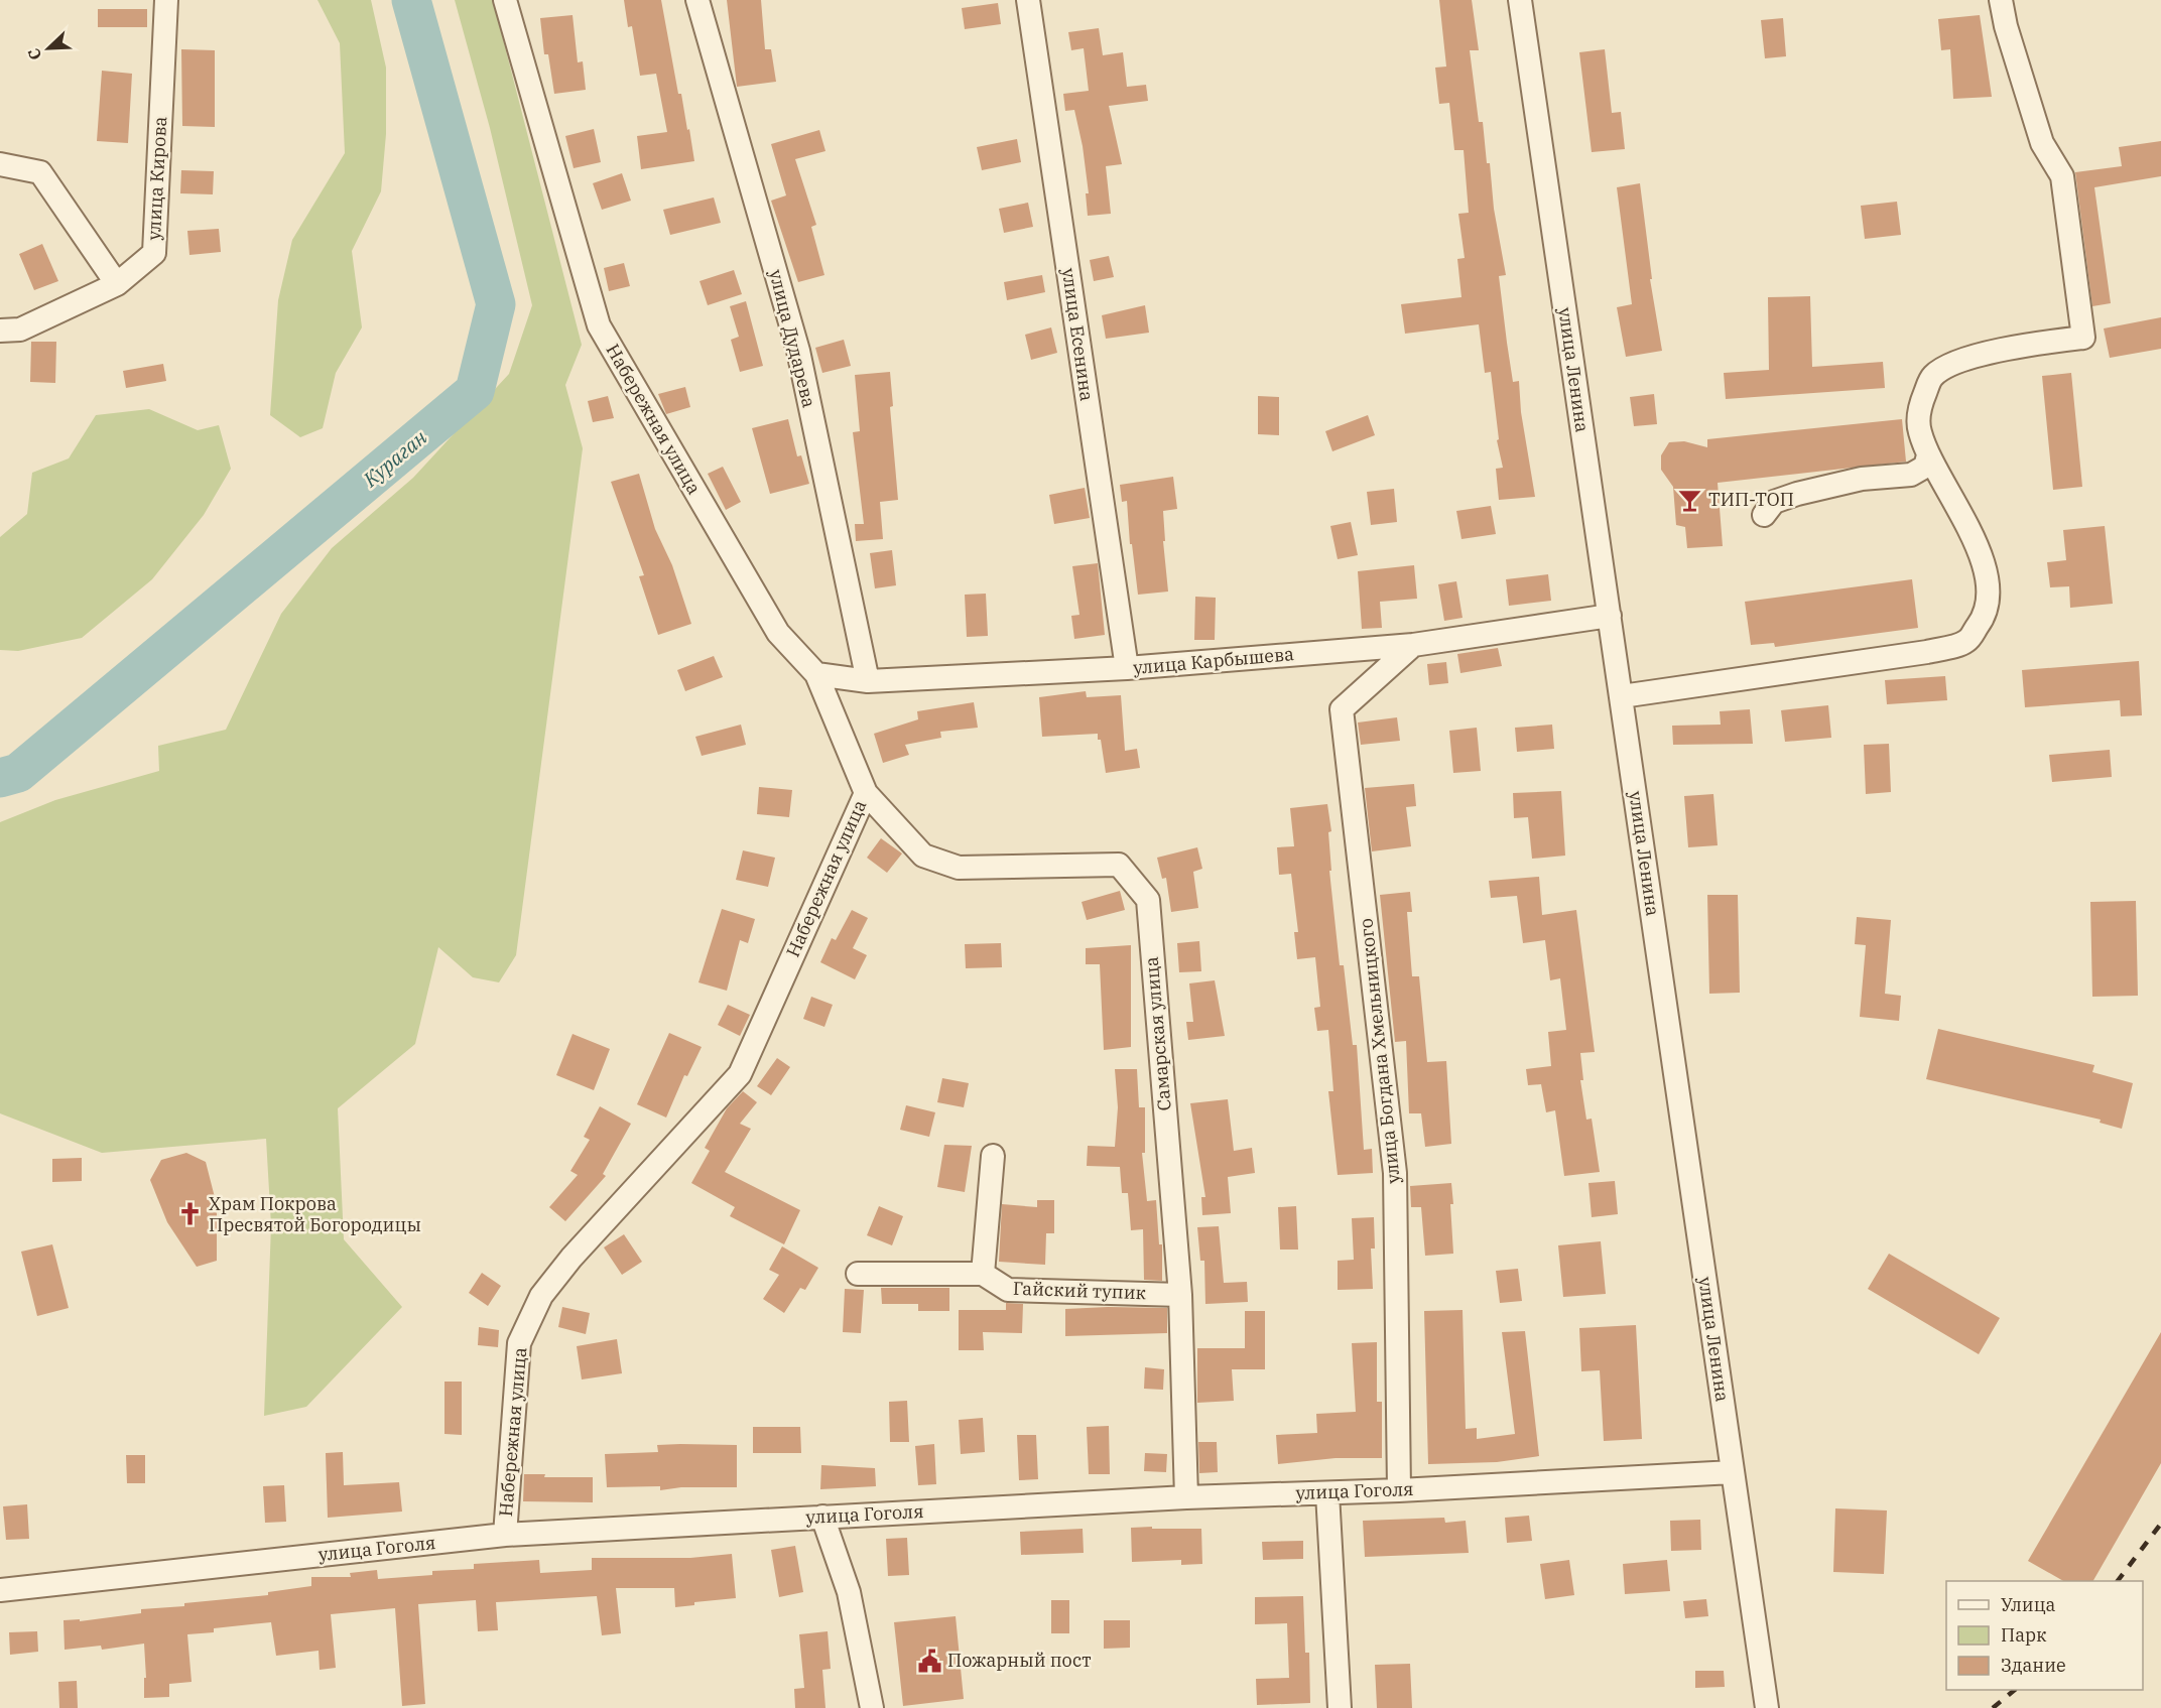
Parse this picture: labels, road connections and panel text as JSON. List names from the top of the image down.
{
  "streets": {
    "street": [
      "улица Кирова",
      "улица Есенина",
      "улица Дударева",
      "улица Ленина",
      "Набережная улица",
      "улица Карбышева",
      "Самарская улица",
      "улица Богдана Хмельницкого",
      "Гайский тупик",
      "улица Гоголя"
    ]
  },
  "crossings": [
    ["улица Есенина", "улица Карбышева"],
    ["улица Дударева", "улица Карбышева"],
    ["улица Ленина", "улица Карбышева"],
    ["улица Ленина", "улица Гоголя"],
    ["Набережная улица", "улица Карбышева"],
    ["Набережная улица", "Самарская улица"],
    ["Набережная улица", "улица Гоголя"],
    ["улица Карбышева", "улица Богдана Хмельницкого"],
    ["Самарская улица", "Гайский тупик"],
    ["Самарская улица", "улица Гоголя"],
    ["улица Богдана Хмельницкого", "улица Гоголя"]
  ],
  "water": ["Кураган"],
  "places": {
    "bar": ["ТИП-ТОП"],
    "church": ["Храм Покрова Пресвятой Богородицы"],
    "public building": ["Пожарный пост"]
  },
  "legend": ["Улица", "Парк", "Здание"],
  "north": "bottom left"
}
